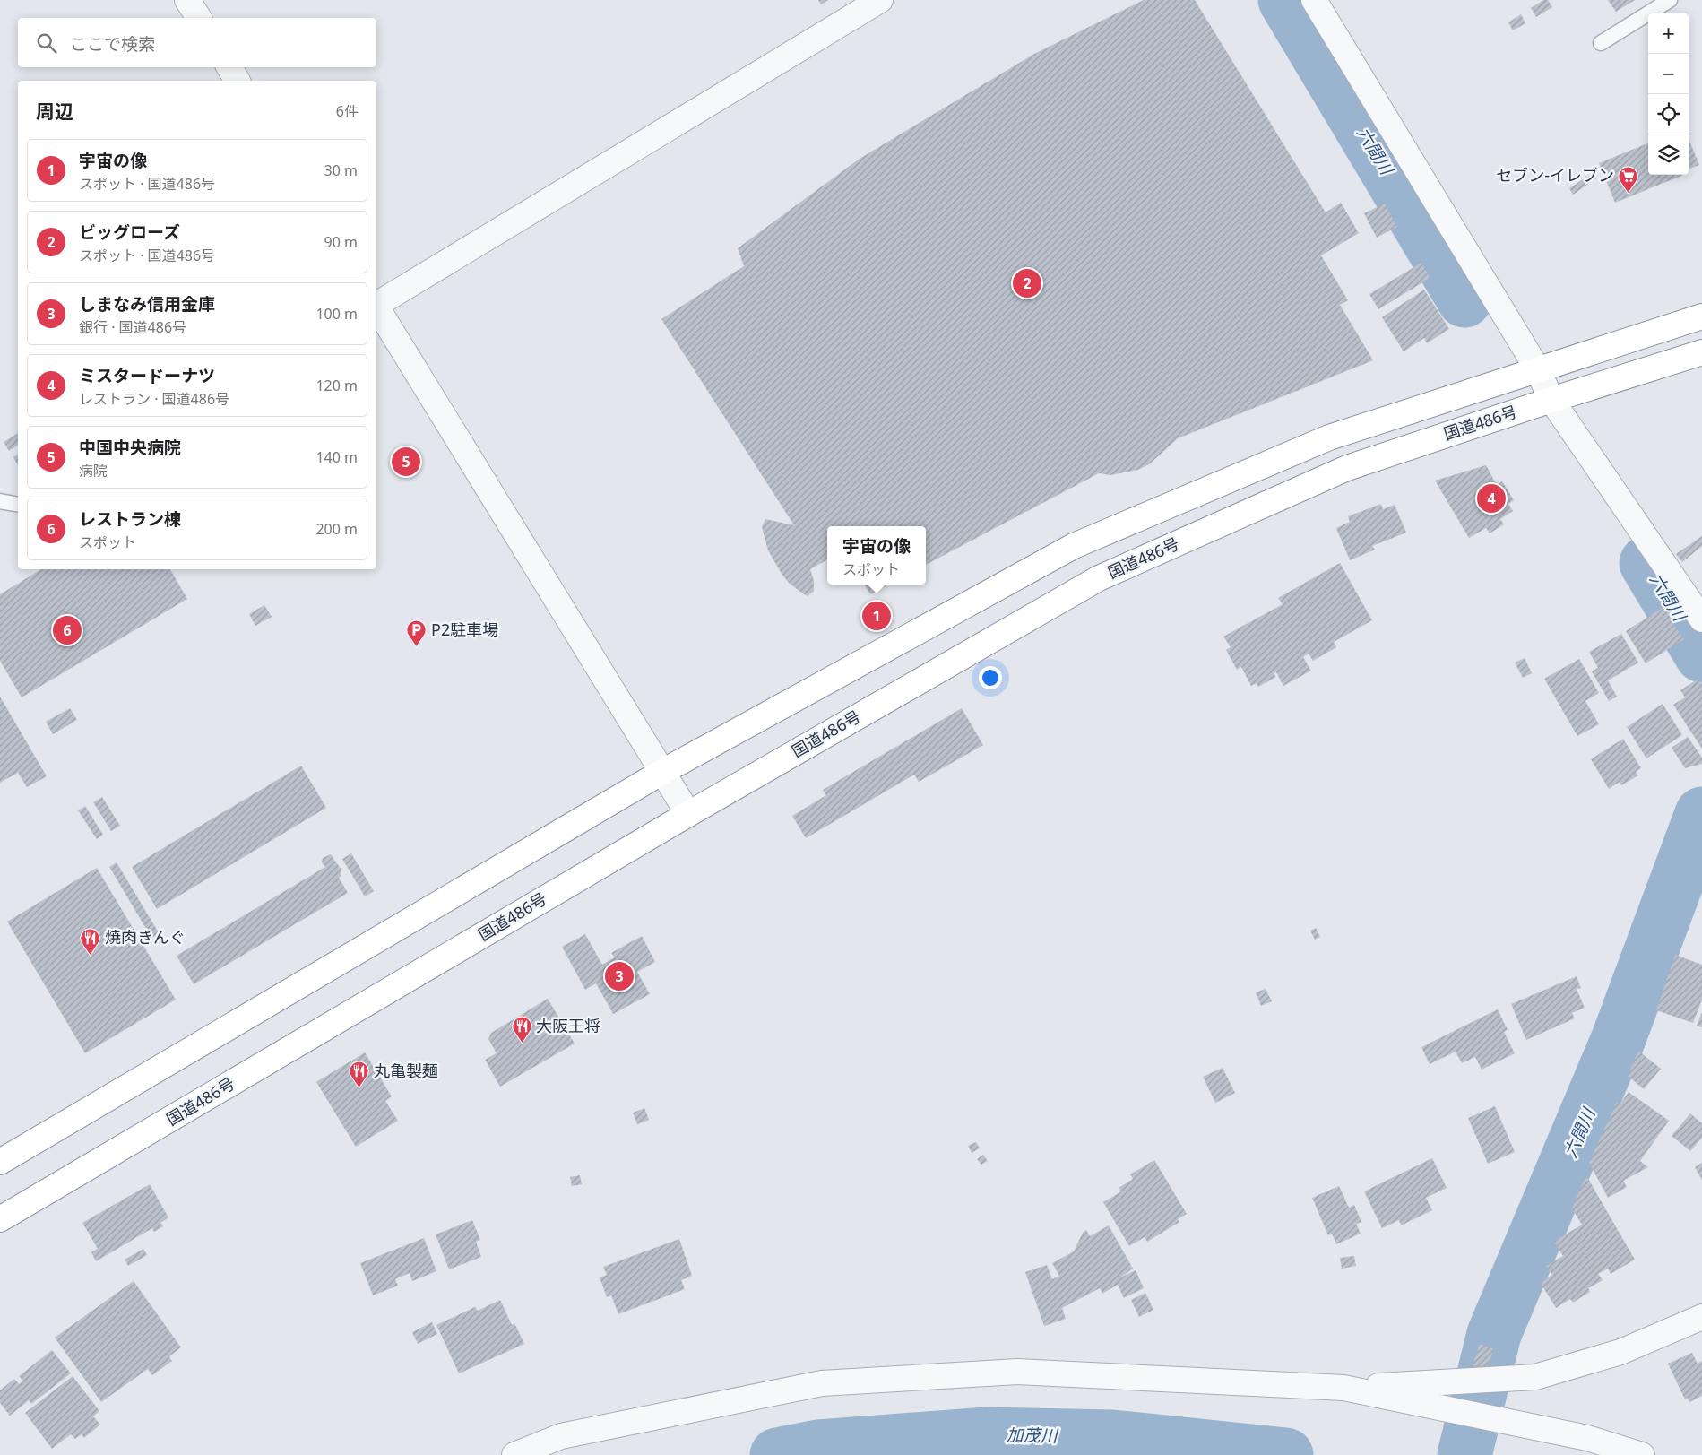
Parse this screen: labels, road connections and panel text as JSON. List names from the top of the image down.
{
  "streets": {
    "highway": ["国道486号"]
  },
  "water": ["六間川", "加茂川"],
  "places": {
    "supermarket": ["セブン-イレブン"],
    "parking": ["P2駐車場"],
    "restaurant": ["焼肉きんぐ", "大阪王将", "丸亀製麺"]
  },
  "page": {
    "map_buttons": ["+", "−"],
    "search": "ここで検索",
    "heading": ["周辺", "6件"],
    "list": [
      {
        "mark": "1",
        "name": "宇宙の像",
        "note": "スポット · 国道486号",
        "value": "30 m"
      },
      {
        "mark": "2",
        "name": "ビッグローズ",
        "note": "スポット · 国道486号",
        "value": "90 m"
      },
      {
        "mark": "3",
        "name": "しまなみ信用金庫",
        "note": "銀行 · 国道486号",
        "value": "100 m"
      },
      {
        "mark": "4",
        "name": "ミスタードーナツ",
        "note": "レストラン · 国道486号",
        "value": "120 m"
      },
      {
        "mark": "5",
        "name": "中国中央病院",
        "note": "病院",
        "value": "140 m"
      },
      {
        "mark": "6",
        "name": "レストラン棟",
        "note": "スポット",
        "value": "200 m"
      }
    ],
    "pins": [
      "2",
      "5",
      "4",
      "1",
      "6",
      "3"
    ],
    "popup": ["宇宙の像", "スポット"]
  }
}
